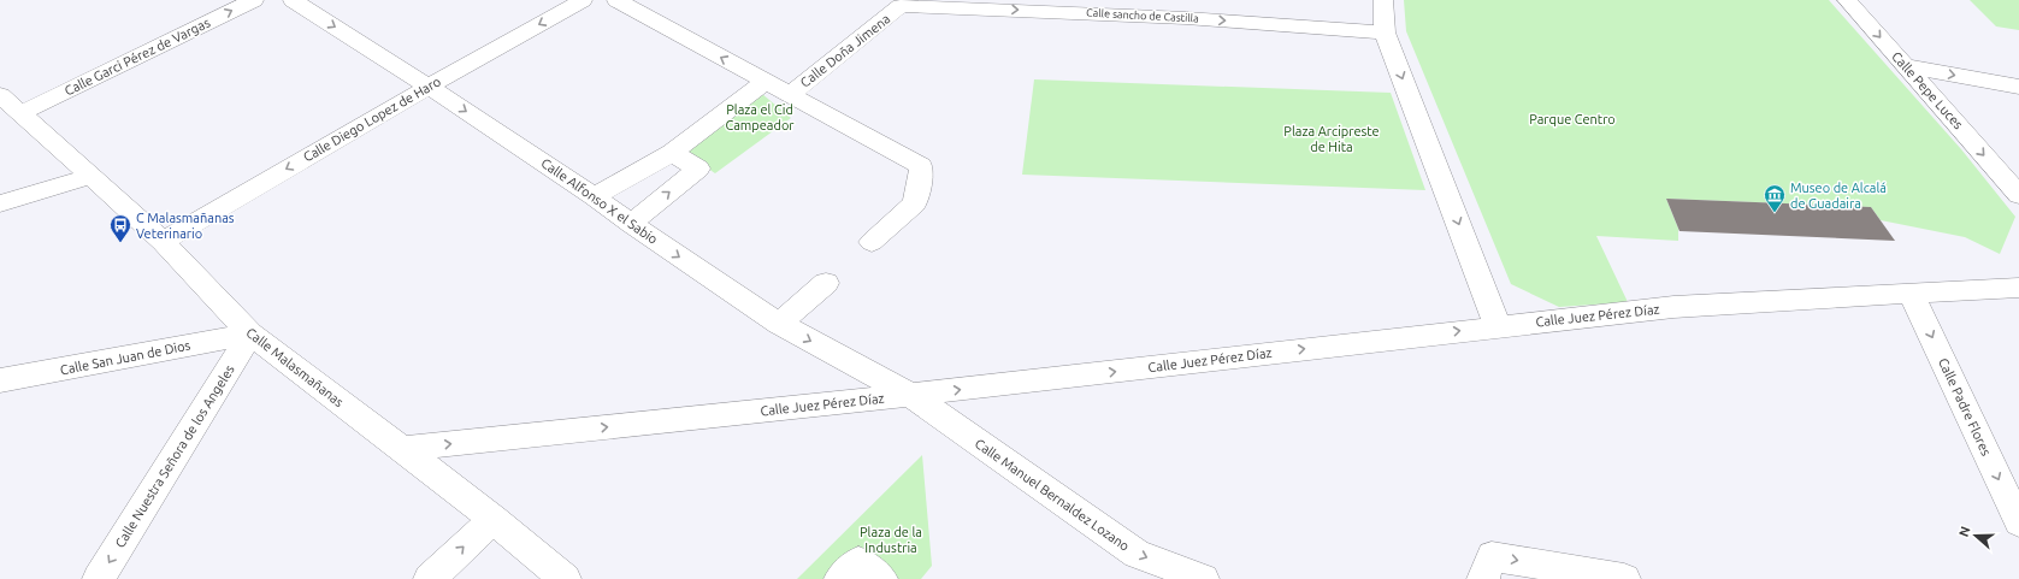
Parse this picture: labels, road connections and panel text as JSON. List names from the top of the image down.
{
  "streets": {
    "street": [
      "Calle sancho de Castilla",
      "Calle Doña Jimena",
      "Calle Garci Pérez de Vargas",
      "Calle Pepe Luces",
      "Calle Diego Lopez de Haro",
      "Calle Alfonso X el Sabio",
      "Calle Juez Pérez Díaz",
      "Calle San Juan de Dios",
      "Calle Malasmañanas",
      "Calle Padre Flores",
      "Calle Nuestra Señora de los Angeles",
      "Calle Manuel Bernaldez Lozano"
    ]
  },
  "crossings": [
    ["Calle sancho de Castilla", "Calle Doña Jimena"],
    ["Calle Garci Pérez de Vargas", "Calle Malasmañanas"],
    ["Calle Diego Lopez de Haro", "Calle Alfonso X el Sabio"],
    ["Calle Diego Lopez de Haro", "Calle Malasmañanas"],
    ["Calle Alfonso X el Sabio", "Calle Juez Pérez Díaz"],
    ["Calle Alfonso X el Sabio", "Calle Manuel Bernaldez Lozano"],
    ["Calle Juez Pérez Díaz", "Calle Malasmañanas"],
    ["Calle Juez Pérez Díaz", "Calle Padre Flores"],
    ["Calle Juez Pérez Díaz", "Calle Manuel Bernaldez Lozano"],
    ["Calle San Juan de Dios", "Calle Malasmañanas"],
    ["Calle San Juan de Dios", "Calle Nuestra Señora de los Angeles"],
    ["Calle Malasmañanas", "Calle Nuestra Señora de los Angeles"]
  ],
  "one_way": [
    "Calle sancho de Castilla",
    "Calle Garci Pérez de Vargas",
    "Calle Pepe Luces",
    "Calle Diego Lopez de Haro",
    "Calle Alfonso X el Sabio",
    "Calle Juez Pérez Díaz",
    "Calle Padre Flores",
    "Calle Nuestra Señora de los Angeles",
    "Calle Manuel Bernaldez Lozano"
  ],
  "parks": [
    "Plaza el Cid Campeador",
    "Parque Centro",
    "Plaza Arcipreste de Hita",
    "Plaza de la Industria"
  ],
  "places": {
    "museum": ["Museo de Alcalá de Guadaira"],
    "bus stop": ["C Malasmañanas Veterinario"]
  },
  "north": "left"
}
